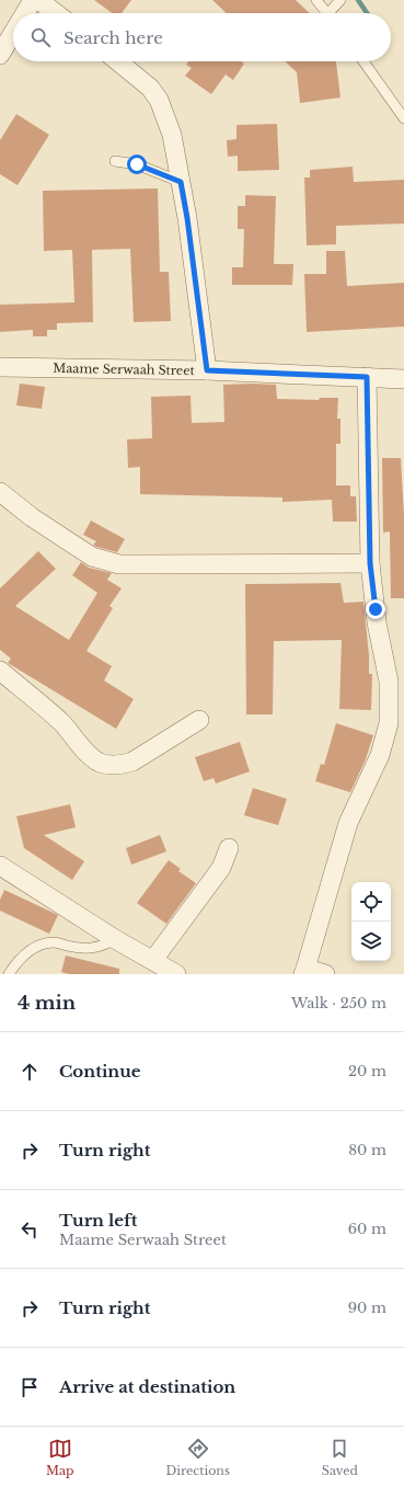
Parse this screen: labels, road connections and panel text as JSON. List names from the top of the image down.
{
  "streets": {
    "street": ["Maame Serwaah Street"]
  },
  "page": {
    "search": "Search here",
    "heading": ["4 min", "Walk · 250 m"],
    "list": [
      ["Continue", "20 m"],
      ["Turn right", "80 m"],
      ["Turn left", "Maame Serwaah Street", "60 m"],
      ["Turn right", "90 m"],
      "Arrive at destination"
    ],
    "nav": ["Map", "Directions", "Saved"]
  }
}
